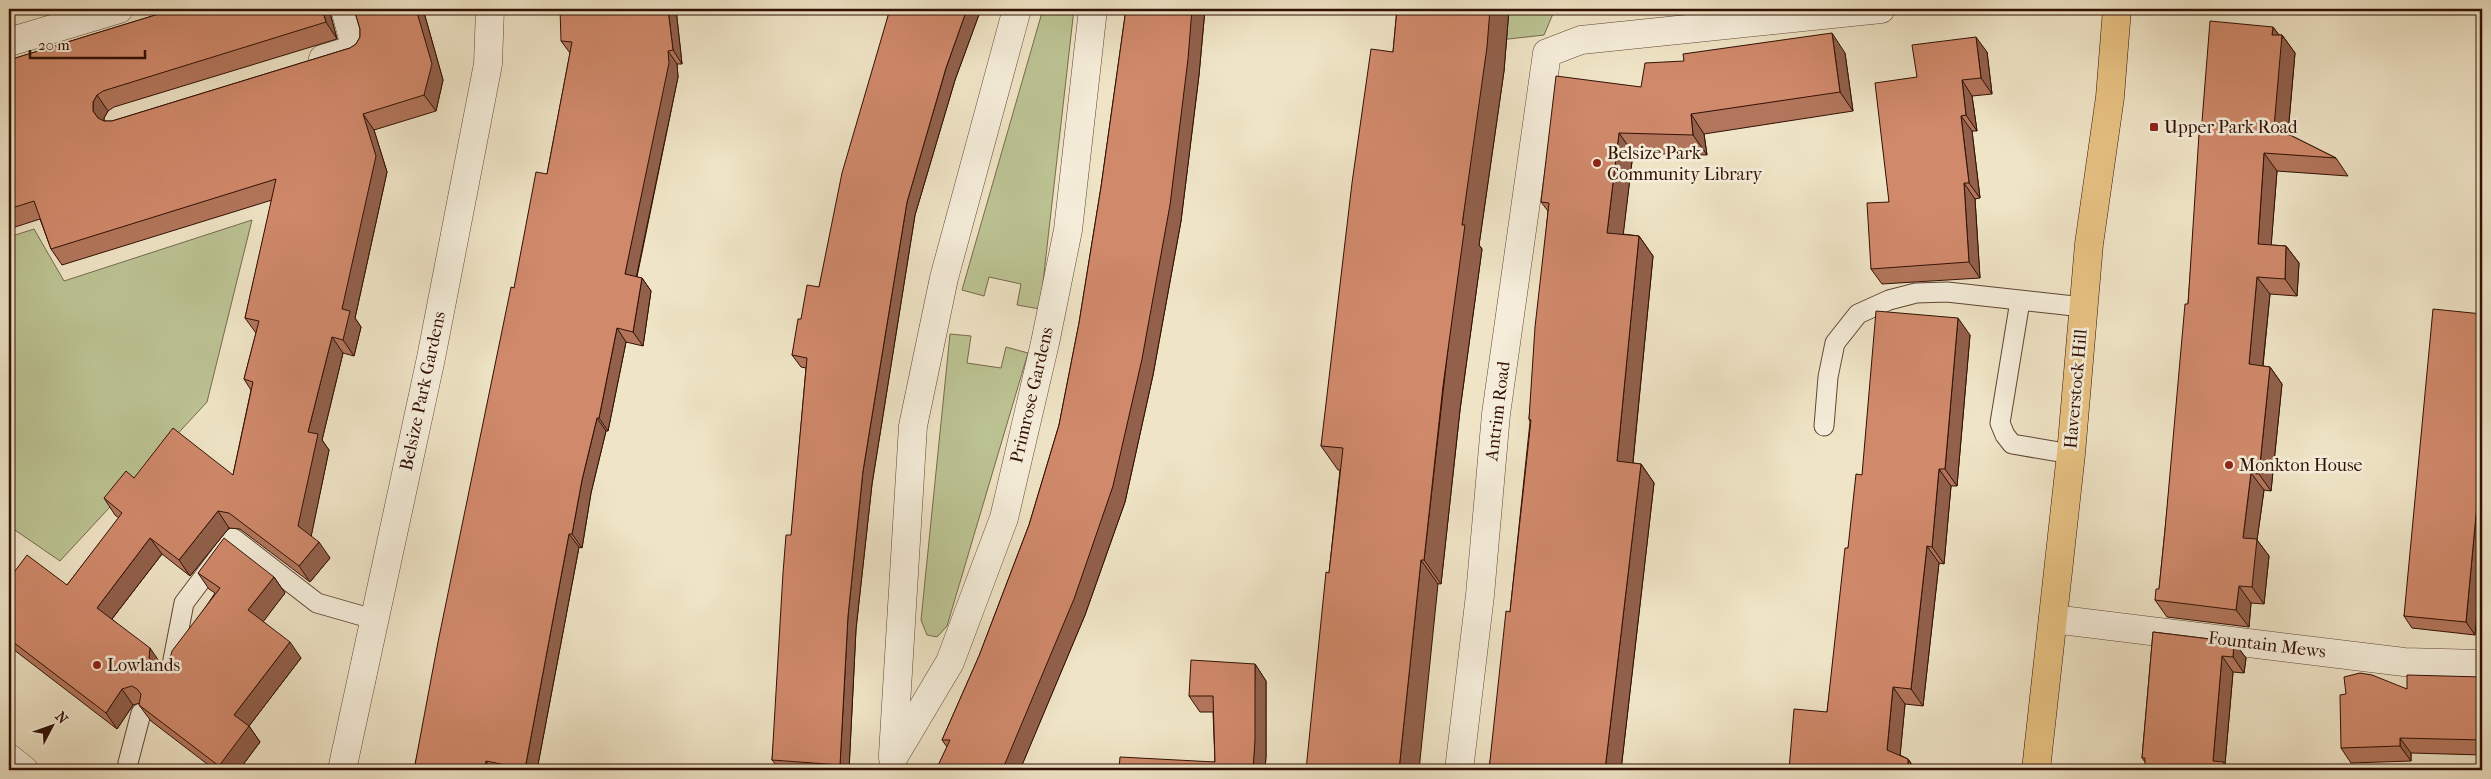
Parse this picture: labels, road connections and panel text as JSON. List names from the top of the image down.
{
  "streets": {
    "main road": ["Haverstock Hill"],
    "street": [
      "Belsize Park Gardens",
      "Primrose Gardens",
      "Antrim Road",
      "Fountain Mews"
    ]
  },
  "crossings": [
    ["Haverstock Hill", "Fountain Mews"]
  ],
  "places": {
    "transit": ["Upper Park Road"],
    "other": ["Belsize Park Community Library", "Monkton House", "Lowlands"]
  },
  "scale_bar": "20 m",
  "north": "top right"
}
